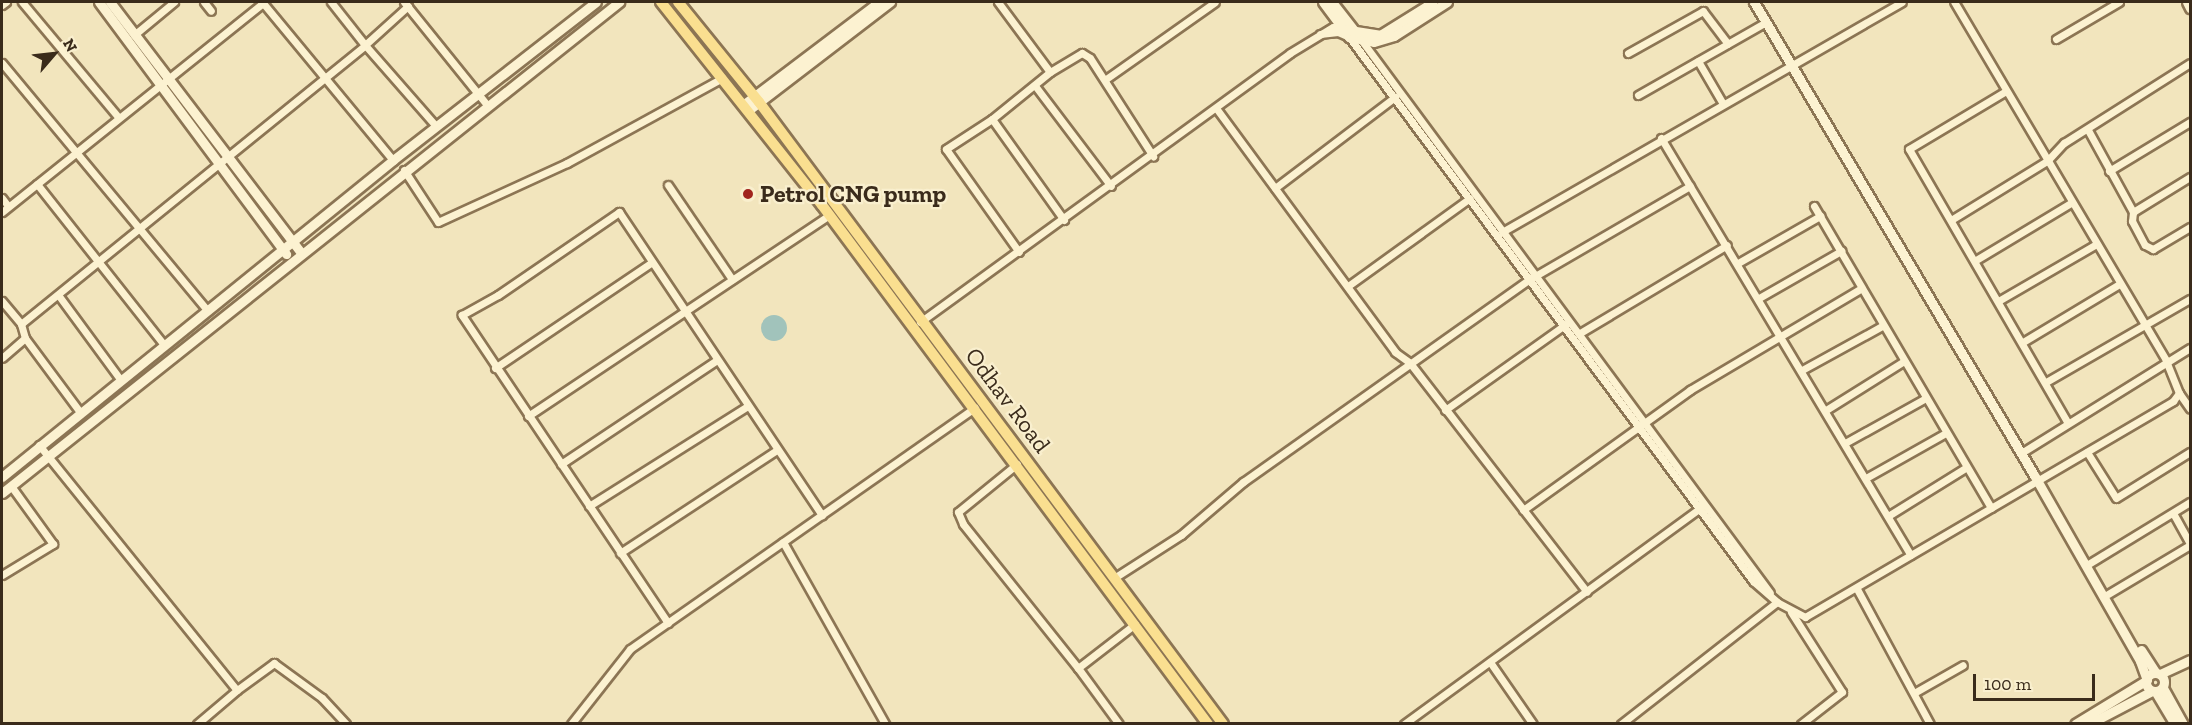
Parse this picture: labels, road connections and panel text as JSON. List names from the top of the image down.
{
  "streets": {
    "main road": ["Odhav Road"]
  },
  "places": ["Petrol CNG pump"],
  "scale_bar": "100 m",
  "north": "top right"
}
